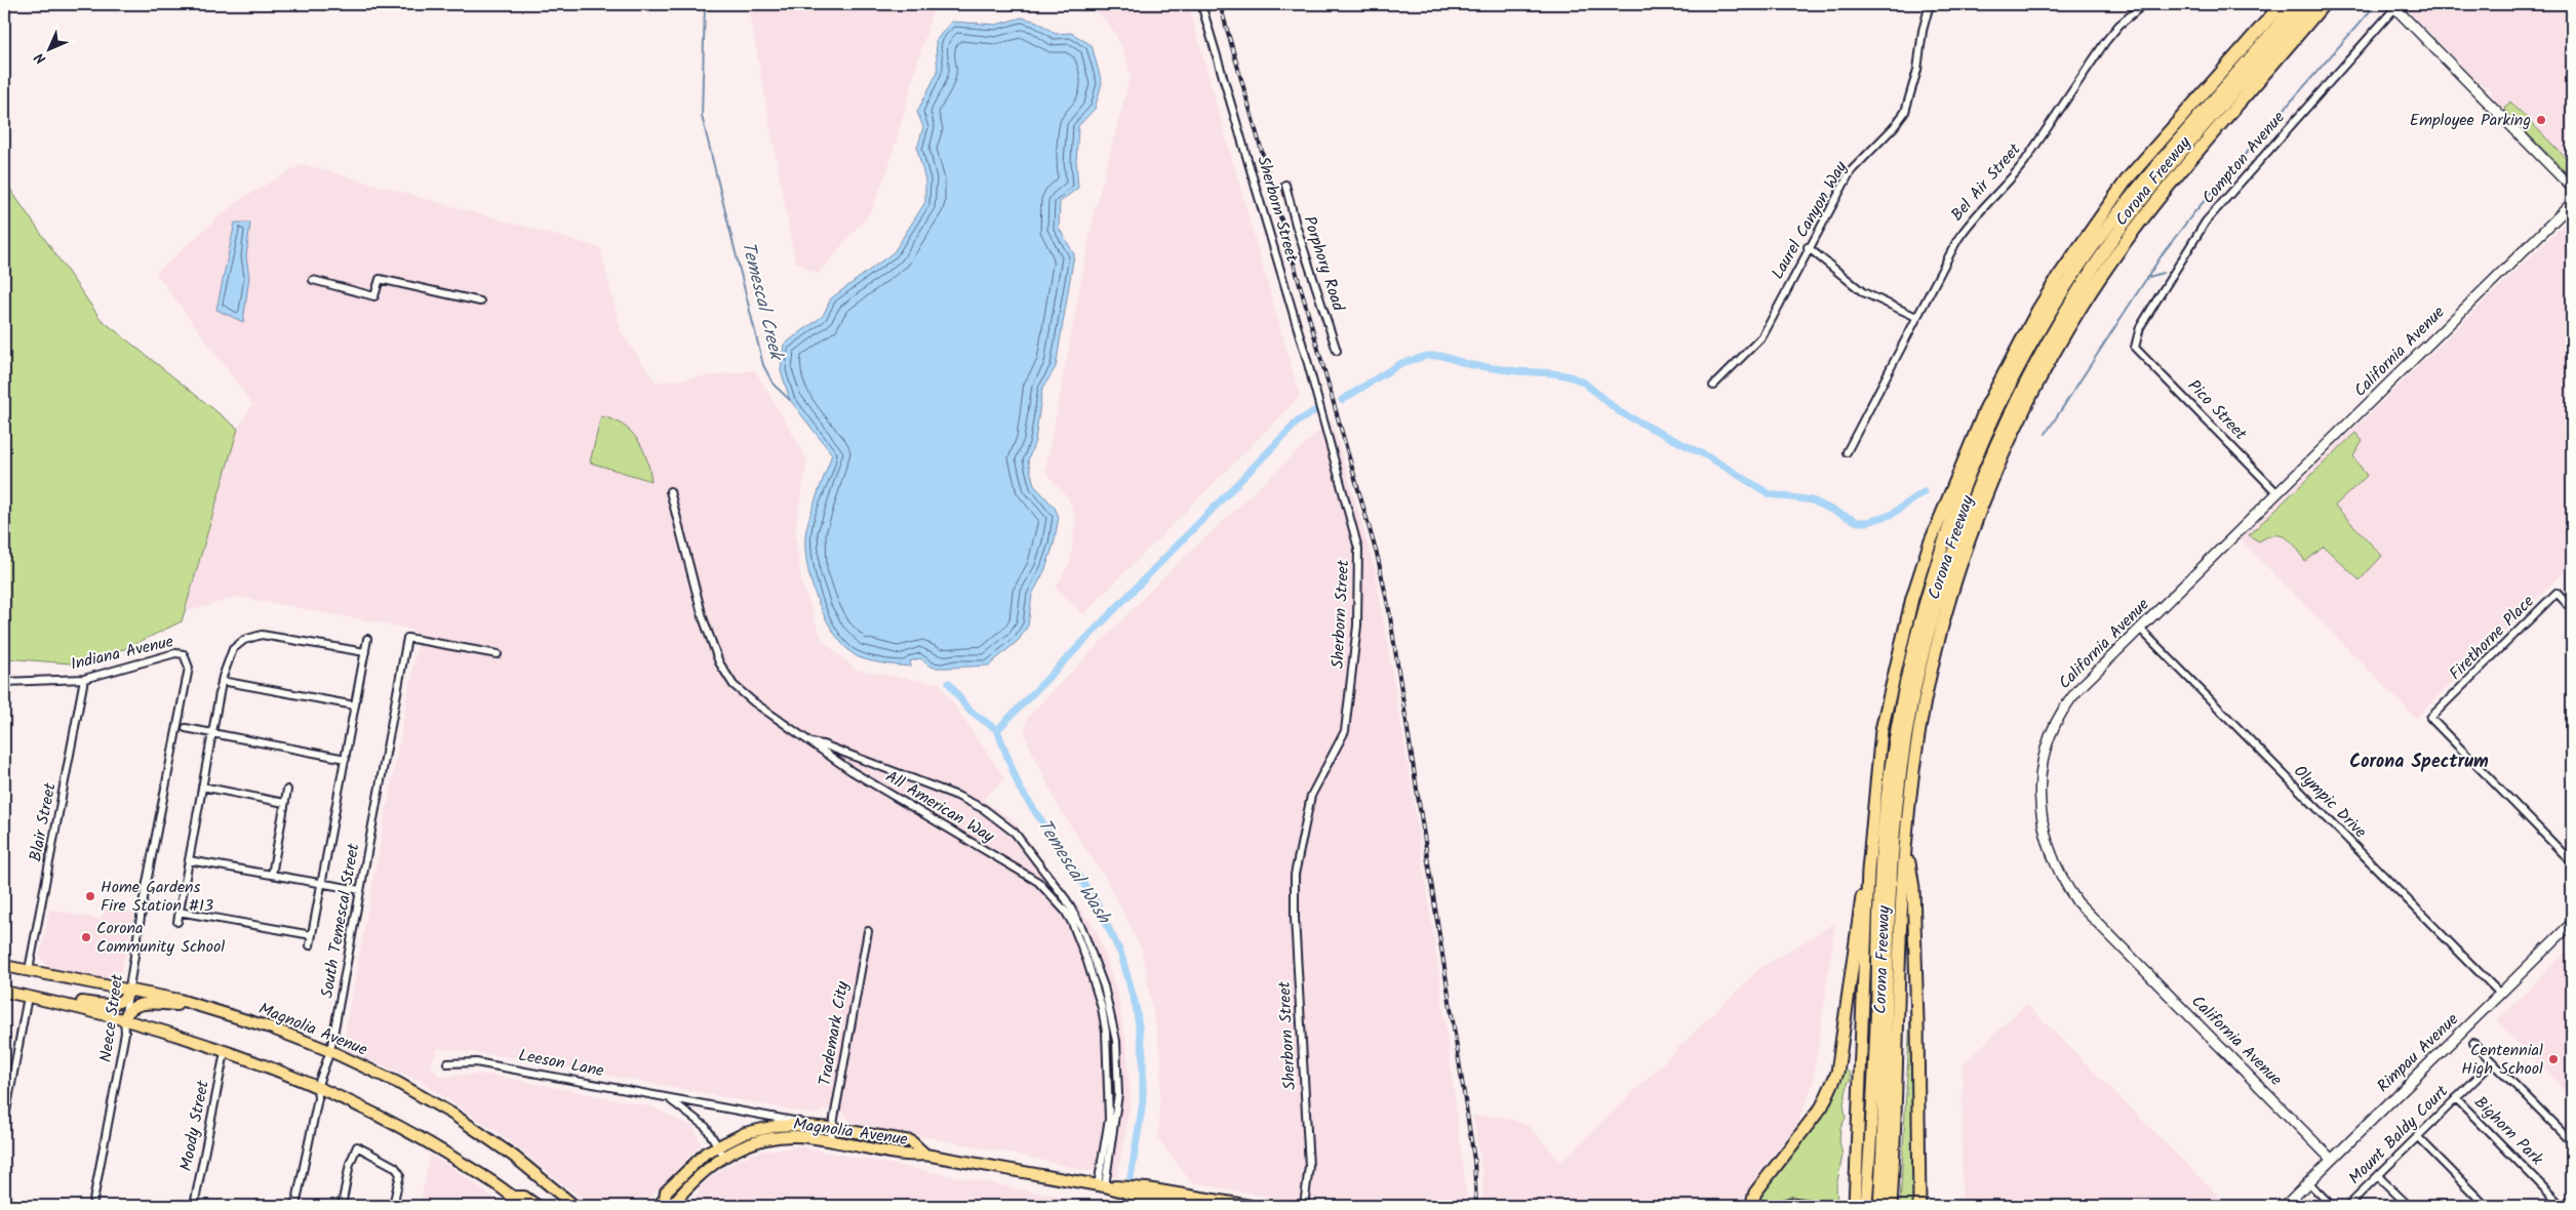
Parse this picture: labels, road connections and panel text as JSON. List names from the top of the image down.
{
  "streets": {
    "highway": ["Corona Freeway"],
    "main road": ["California Avenue", "Magnolia Avenue", "Rimpau Avenue"],
    "street": [
      "Compton Avenue",
      "Bel Air Street",
      "Sherborn Street",
      "Laurel Canyon Way",
      "Porphory Road",
      "Pico Street",
      "Firethorne Place",
      "Indiana Avenue",
      "Olympic Drive",
      "All American Way",
      "Blair Street",
      "South Temescal Street",
      "Neece Street",
      "Trademark City",
      "Leeson Lane",
      "Moody Street",
      "Bighorn Park",
      "Mount Baldy Court"
    ]
  },
  "crossings": [
    ["Compton Avenue", "Pico Street"],
    ["California Avenue", "Pico Street"],
    ["California Avenue", "Olympic Drive"],
    ["California Avenue", "Rimpau Avenue"],
    ["Indiana Avenue", "Blair Street"],
    ["Indiana Avenue", "Neece Street"],
    ["Olympic Drive", "Rimpau Avenue"],
    ["All American Way", "Magnolia Avenue"],
    ["Blair Street", "Magnolia Avenue"],
    ["South Temescal Street", "Magnolia Avenue"],
    ["Neece Street", "Magnolia Avenue"],
    ["Magnolia Avenue", "Trademark City"],
    ["Magnolia Avenue", "Leeson Lane"],
    ["Trademark City", "Leeson Lane"],
    ["Bighorn Park", "Mount Baldy Court"]
  ],
  "districts": ["Corona Spectrum"],
  "water": ["Temescal Creek", "Temescal Wash"],
  "places": [
    "Employee Parking",
    "Home Gardens Fire Station #13",
    "Corona Community School",
    "Centennial High School"
  ],
  "north": "bottom left"
}
